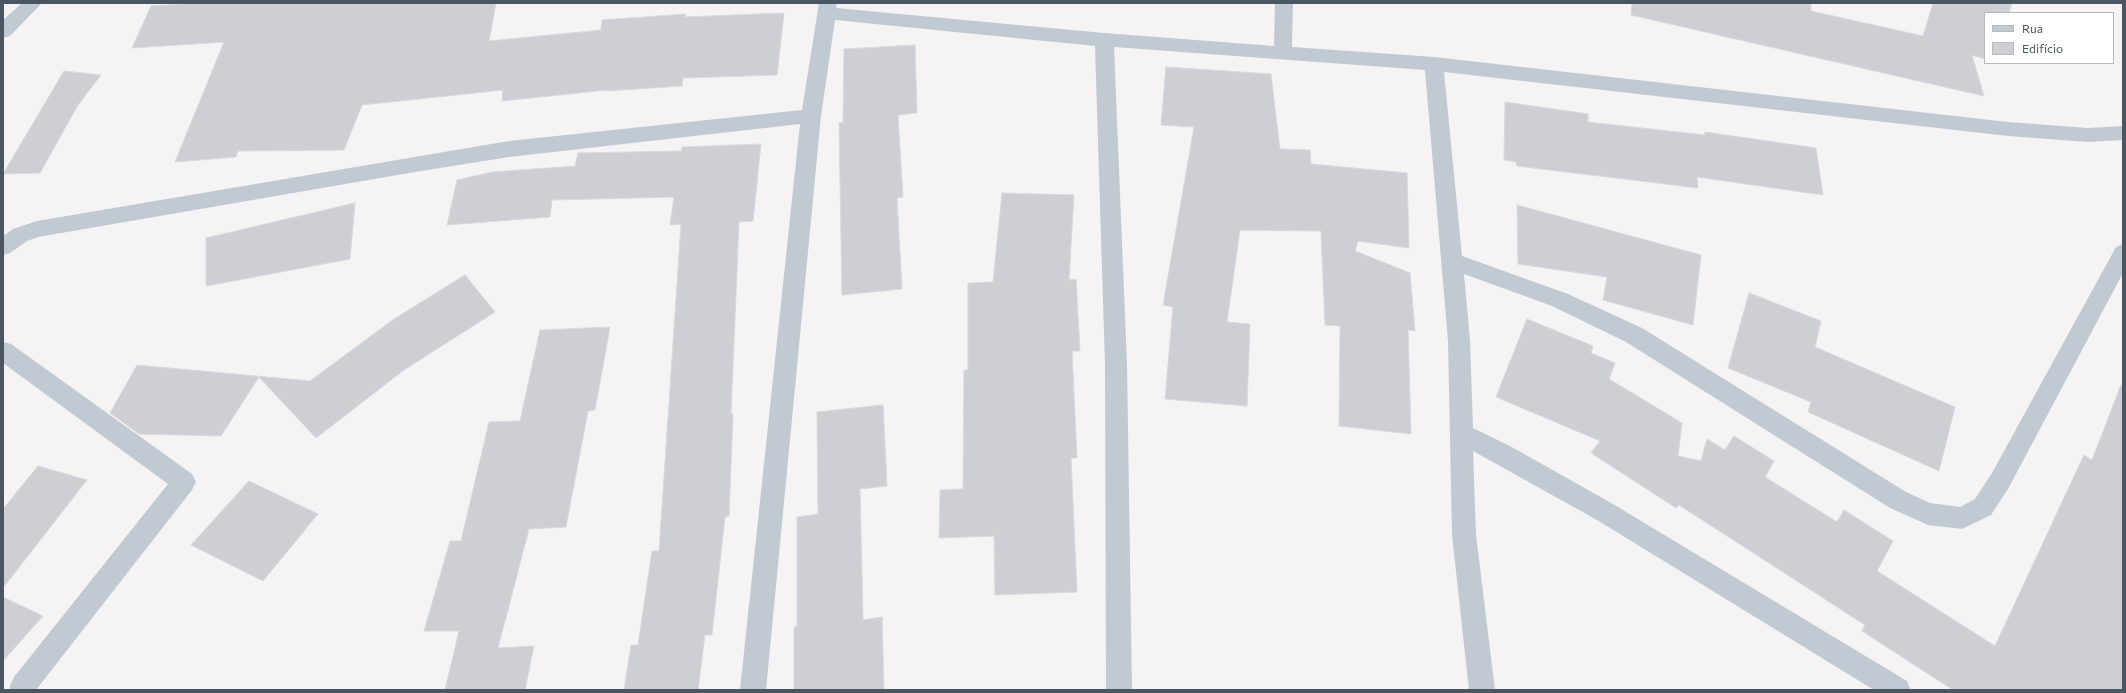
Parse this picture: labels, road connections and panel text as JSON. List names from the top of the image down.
{
  "legend": ["Rua", "Edifício"]
}
